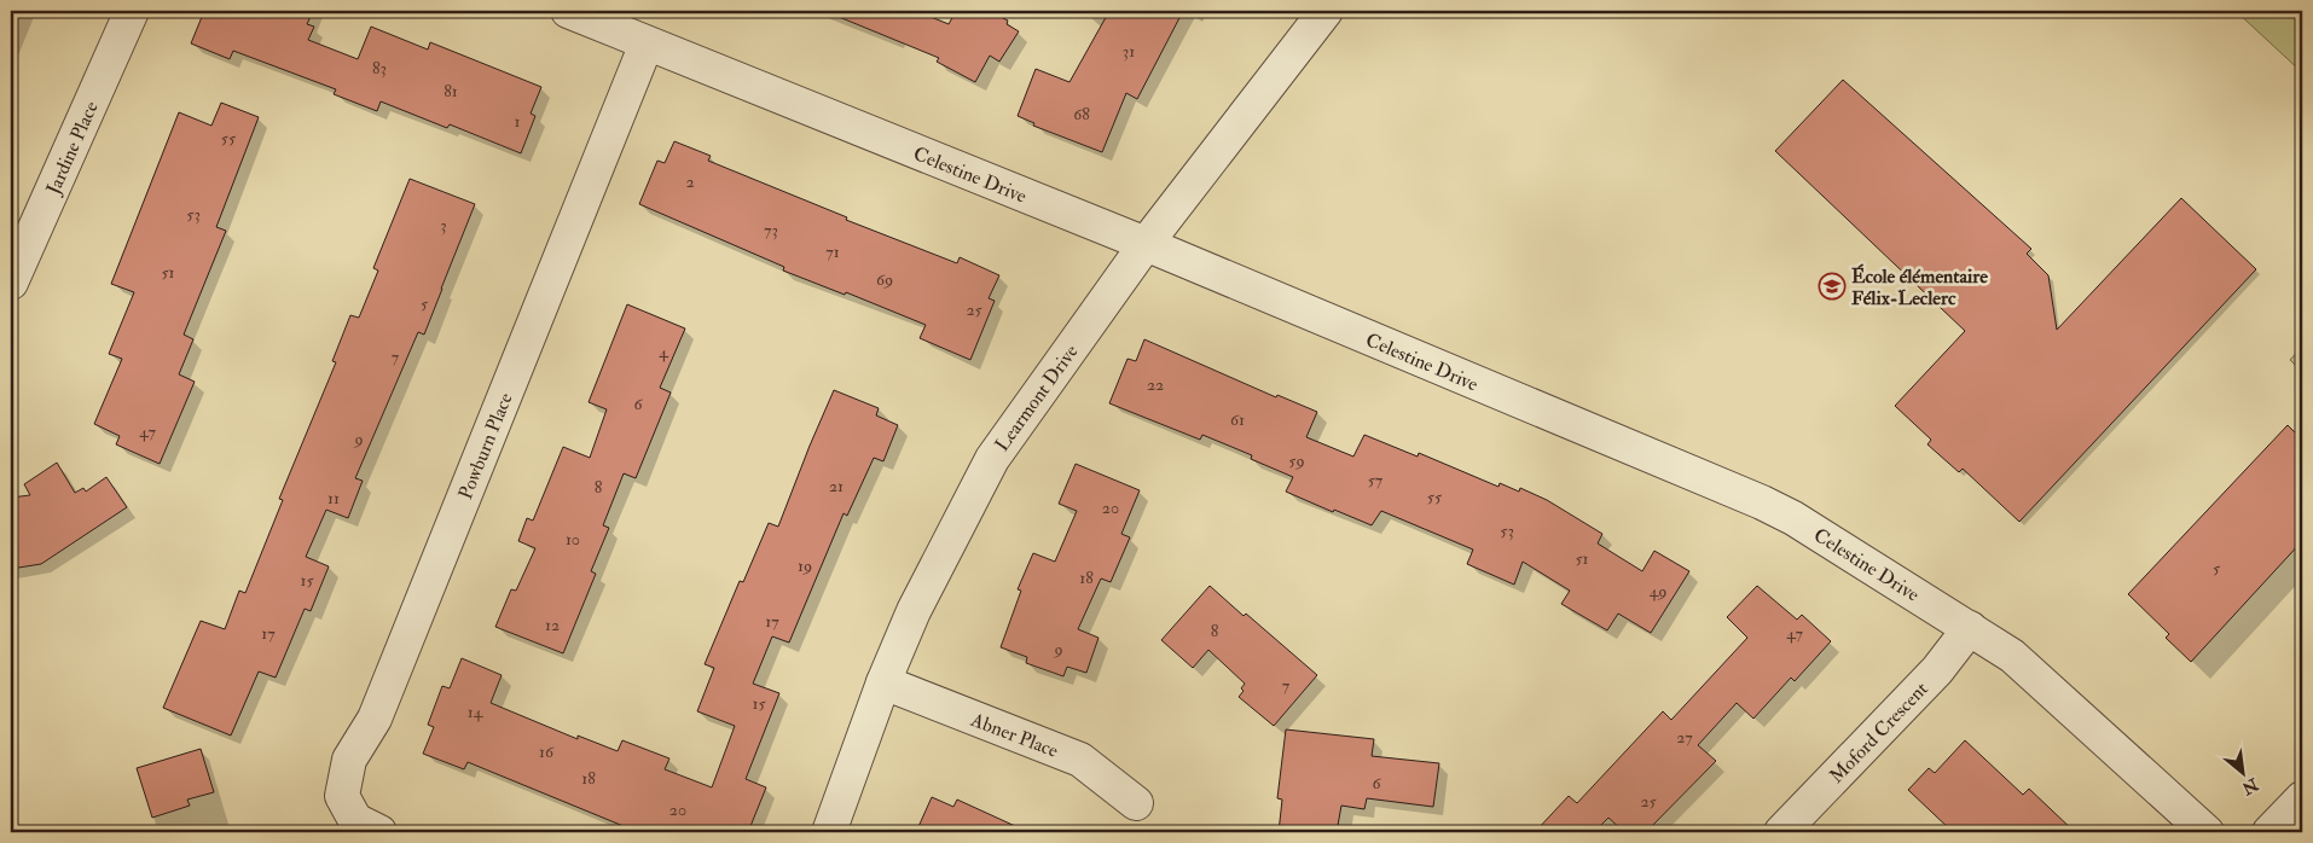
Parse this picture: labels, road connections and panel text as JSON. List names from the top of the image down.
{
  "streets": {
    "street": [
      "Jardine Place",
      "Celestine Drive",
      "Learmont Drive",
      "Powburn Place",
      "Moford Crescent",
      "Abner Place"
    ]
  },
  "crossings": [
    ["Celestine Drive", "Learmont Drive"],
    ["Celestine Drive", "Powburn Place"],
    ["Celestine Drive", "Moford Crescent"],
    ["Learmont Drive", "Abner Place"]
  ],
  "places": {
    "school or university": ["École élémentaire Félix-Leclerc"]
  },
  "house_numbers": [
    "31",
    "83",
    "81",
    "68",
    "1",
    "55",
    "2",
    "53",
    "3",
    "73",
    "71",
    "51",
    "69",
    "5",
    "25",
    "4",
    "7",
    "22",
    "6",
    "61",
    "47",
    "9",
    "59",
    "57",
    "21",
    "8",
    "55",
    "11",
    "20",
    "53",
    "10",
    "51",
    "19",
    "5",
    "18",
    "15",
    "49",
    "17",
    "12",
    "8",
    "17",
    "47",
    "9",
    "7",
    "15",
    "14",
    "27",
    "16",
    "18",
    "6",
    "25",
    "20"
  ],
  "north": "bottom right"
}
